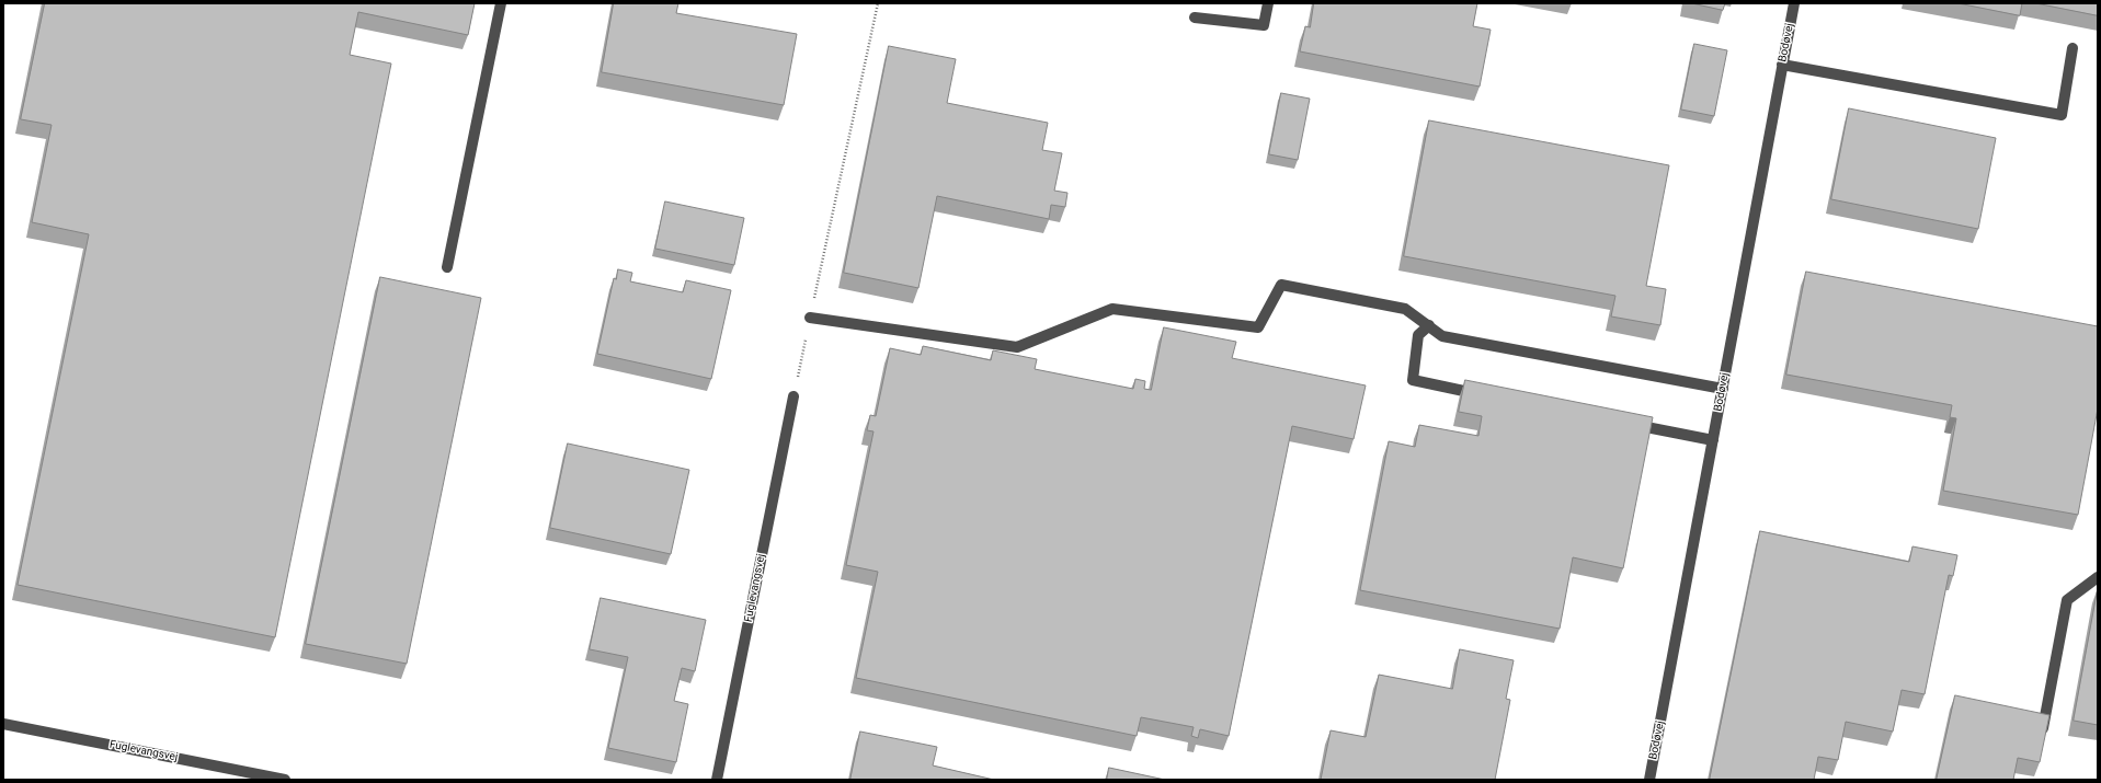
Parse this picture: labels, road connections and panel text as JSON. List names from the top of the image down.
{
  "streets": {
    "street": ["Bodøvej", "Fuglevangsvej"]
  }
}
